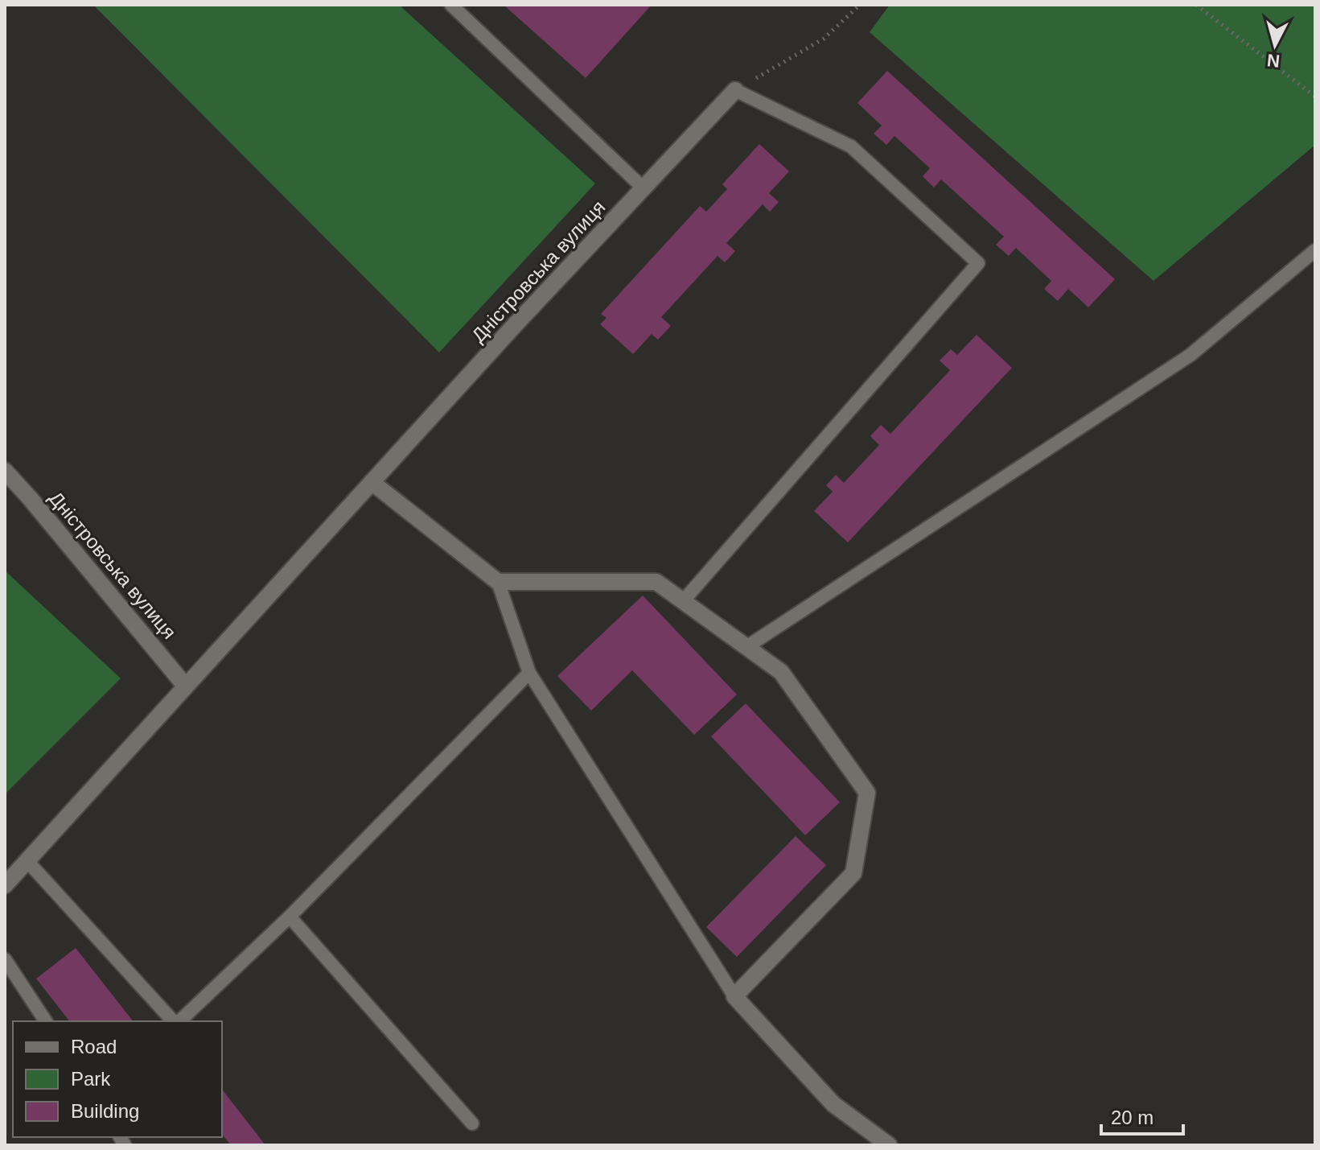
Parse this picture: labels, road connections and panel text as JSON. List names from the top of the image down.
{
  "streets": {
    "street": ["Дністровська вулиця"]
  },
  "legend": ["Road", "Park", "Building"],
  "scale_bar": "20 m",
  "north": "bottom"
}
